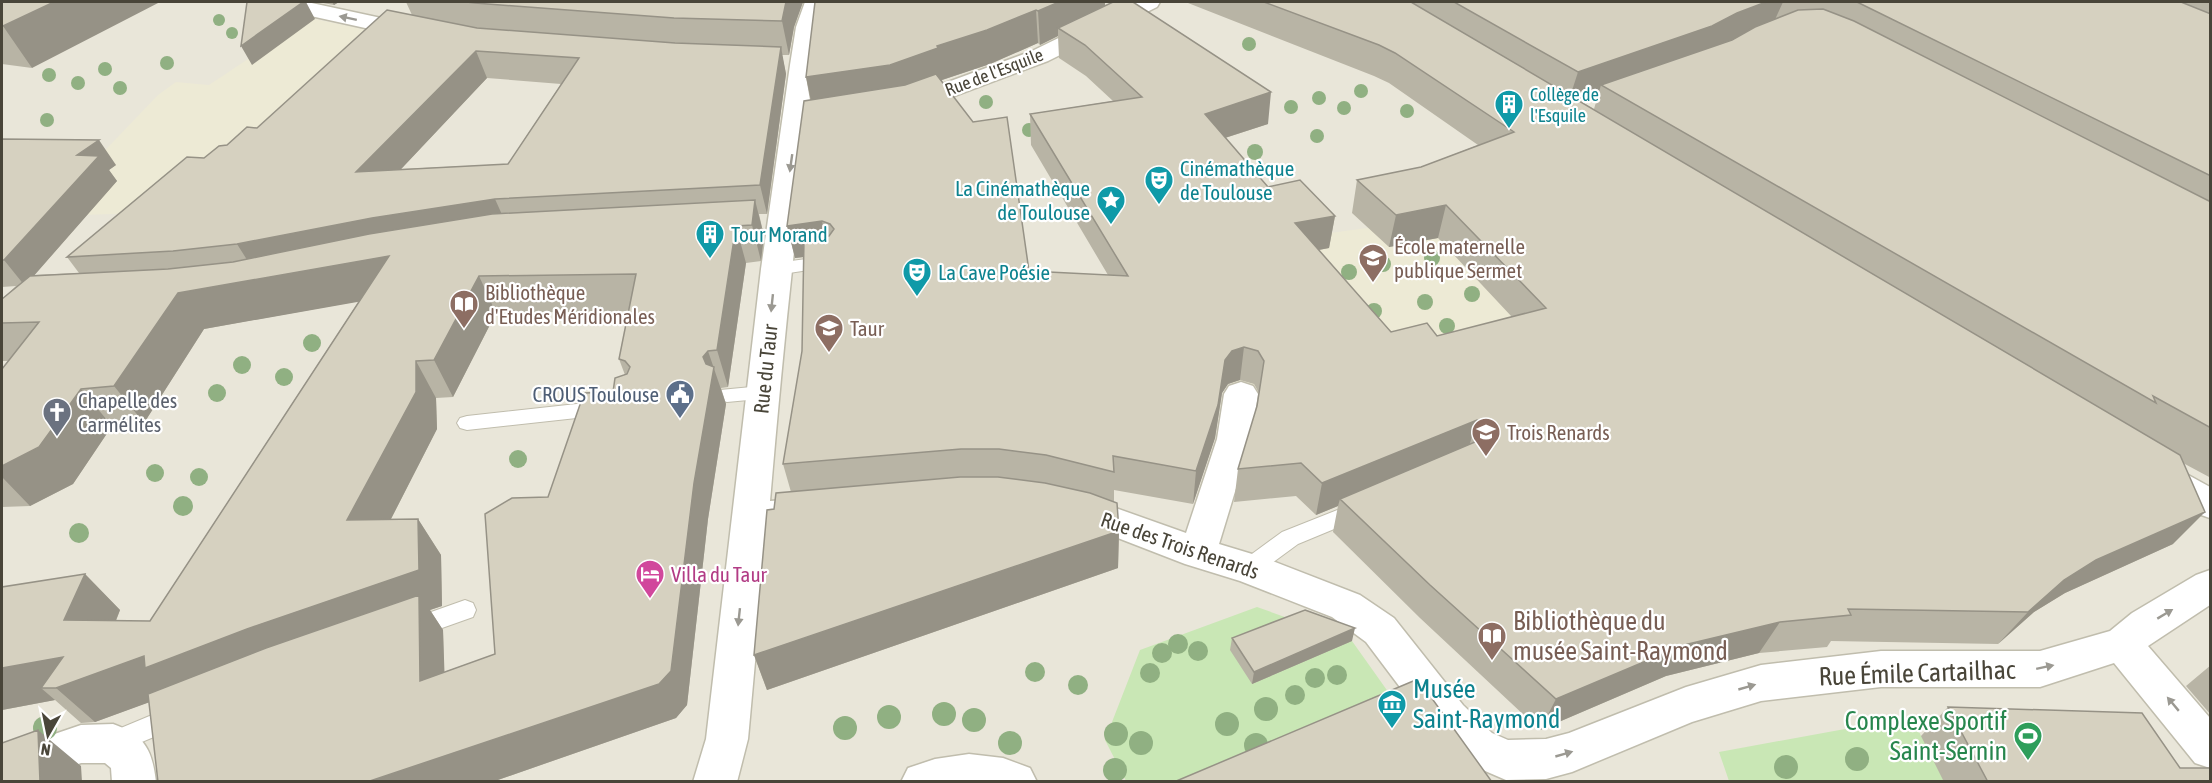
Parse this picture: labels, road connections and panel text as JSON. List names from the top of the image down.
{
  "streets": {
    "street": [
      "Rue de l'Esquile",
      "Rue du Taur",
      "Rue des Trois Renards",
      "Rue Émile Cartailhac"
    ]
  },
  "crossings": [
    ["Rue des Trois Renards", "Rue Émile Cartailhac"]
  ],
  "one_way": ["Rue du Taur", "Rue Émile Cartailhac"],
  "places": {
    "building": ["Collège de l'Esquile", "Tour Morand"],
    "theatre": ["Cinémathèque de Toulouse", "La Cave Poésie"],
    "place": ["La Cinémathèque de Toulouse"],
    "school or university": ["École maternelle publique Sermet", "Taur", "Trois Renards"],
    "library": ["Bibliothèque d'Etudes Méridionales", "Bibliothèque du musée Saint-Raymond"],
    "public building": ["CROUS Toulouse"],
    "church": ["Chapelle des Carmélites"],
    "hotel": ["Villa du Taur"],
    "museum": ["Musée Saint-Raymond"],
    "sports": ["Complexe Sportif Saint-Sernin"]
  },
  "north": "bottom"
}
